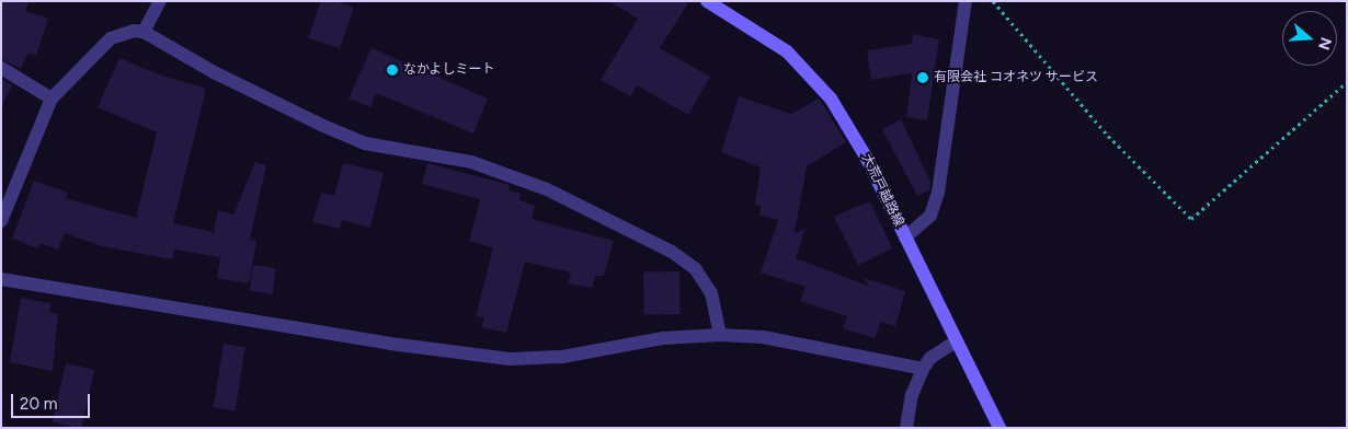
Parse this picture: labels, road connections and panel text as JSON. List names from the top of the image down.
{
  "streets": {
    "main road": ["大荒戸越路線"]
  },
  "places": ["なかよしミート", "有限会社 コオネツ サービス"],
  "scale_bar": "20 m",
  "north": "right"
}
